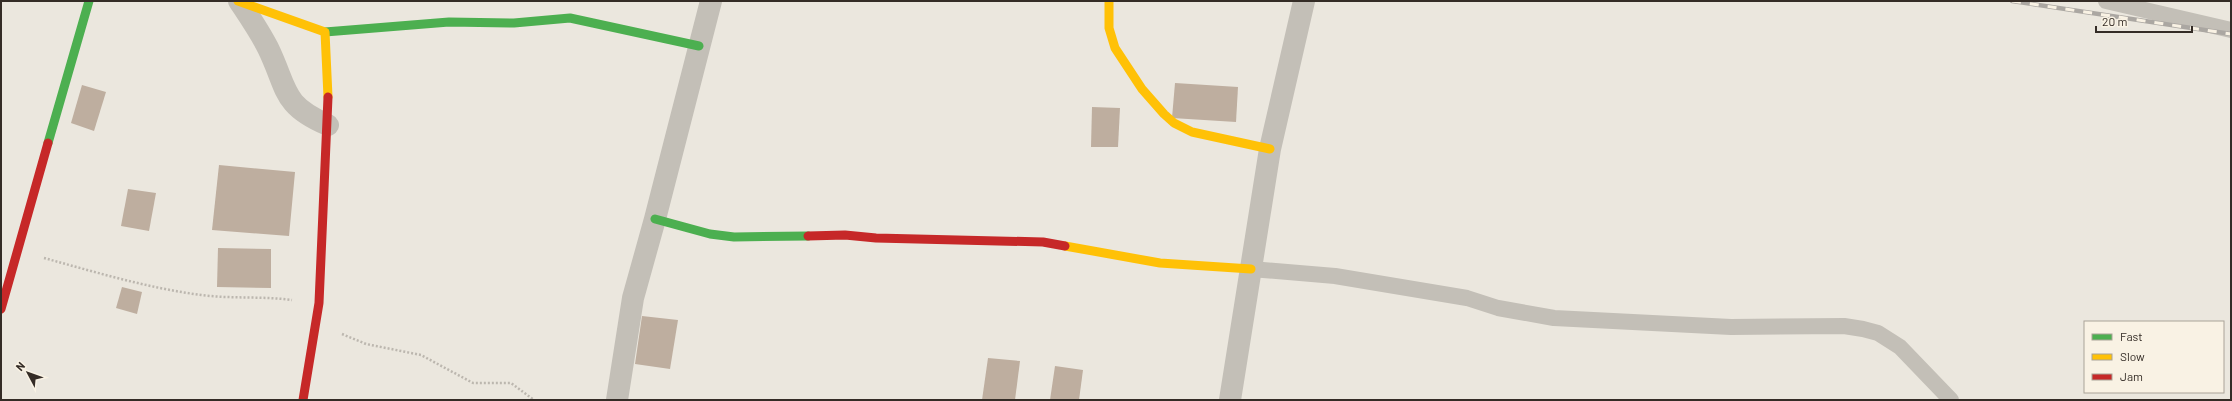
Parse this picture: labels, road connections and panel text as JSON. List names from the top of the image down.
{
  "legend": ["Fast", "Slow", "Jam"],
  "scale_bar": "20 m",
  "north": "top left"
}
